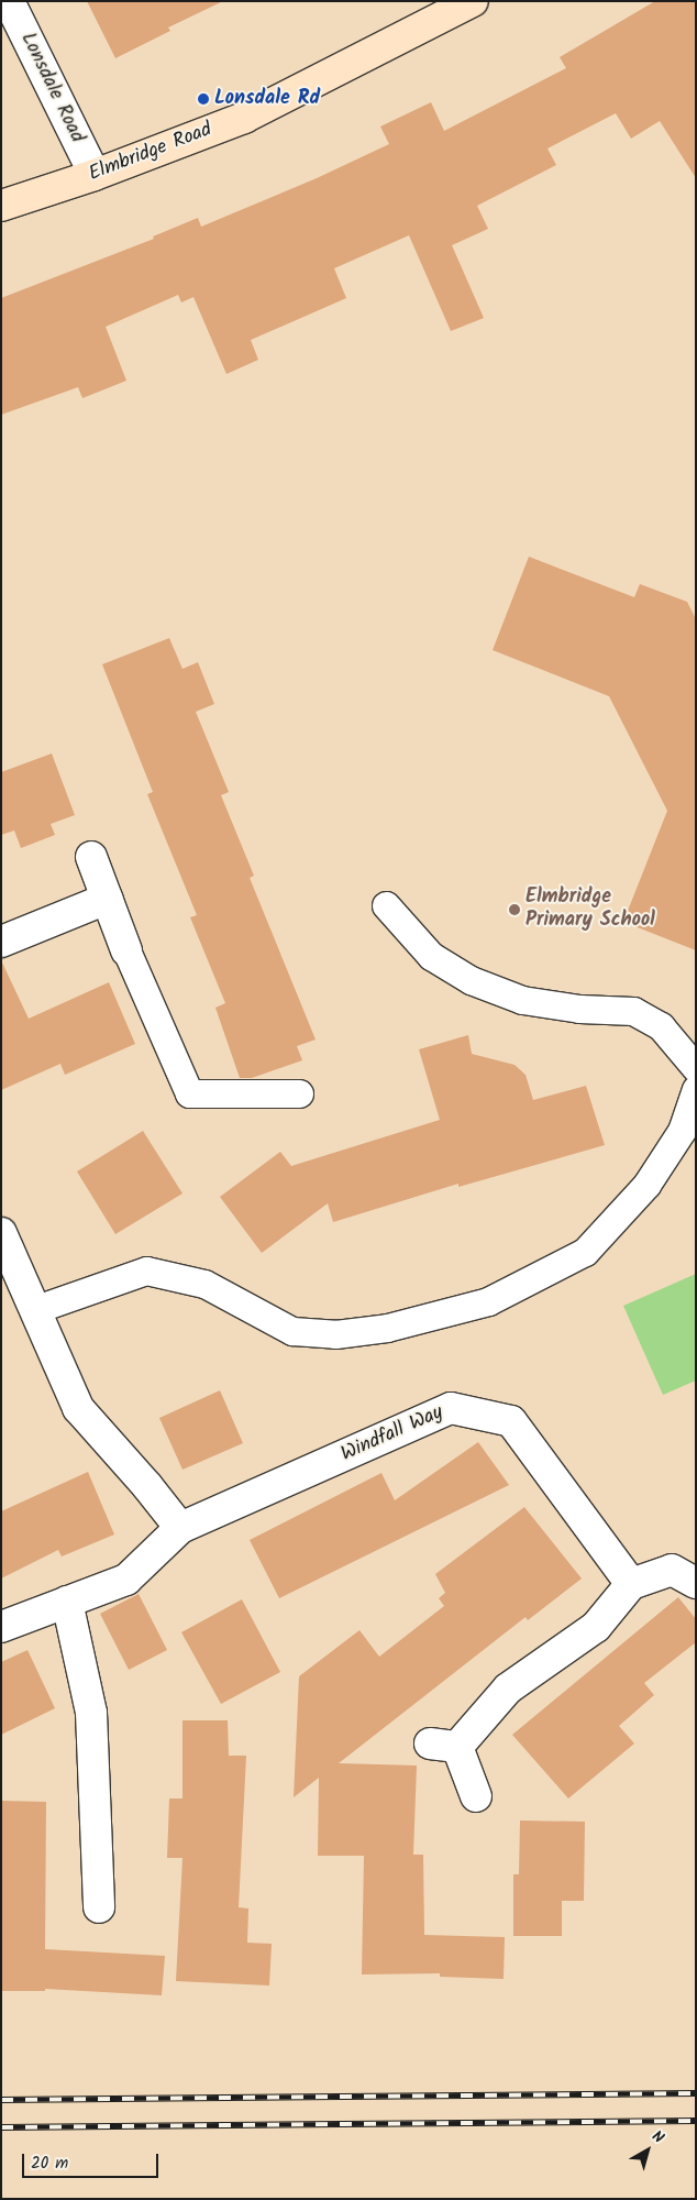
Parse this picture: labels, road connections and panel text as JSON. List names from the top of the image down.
{
  "streets": {
    "street": ["Lonsdale Road", "Elmbridge Road", "Windfall Way"]
  },
  "crossings": [
    ["Lonsdale Road", "Elmbridge Road"]
  ],
  "places": ["Lonsdale Rd", "Elmbridge Primary School"],
  "scale_bar": "20 m",
  "north": "top right"
}
